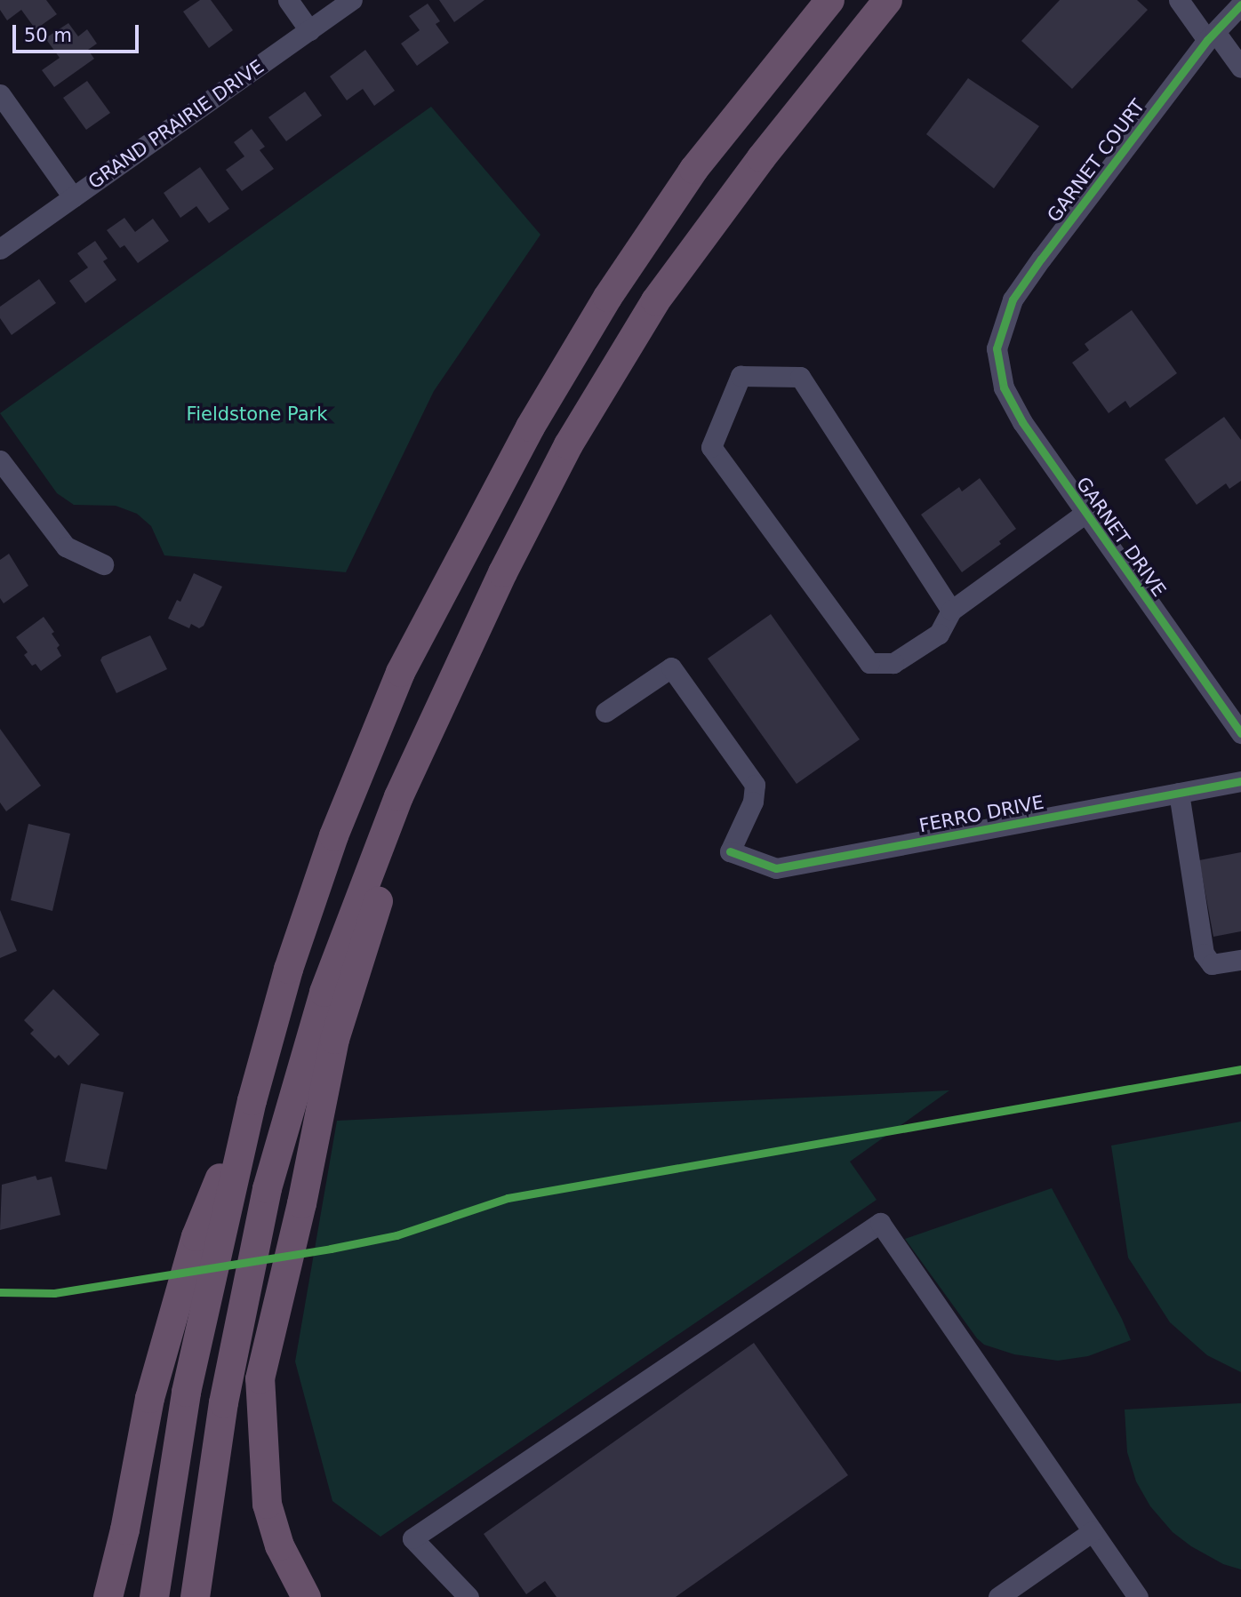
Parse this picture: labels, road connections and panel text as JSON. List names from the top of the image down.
{
  "streets": {
    "street": [
      "GRAND PRAIRIE DRIVE",
      "GARNET COURT",
      "GARNET DRIVE",
      "FERRO DRIVE"
    ]
  },
  "crossings": [
    ["GARNET COURT", "GARNET DRIVE"]
  ],
  "parks": ["Fieldstone Park"],
  "scale_bar": "50 m"
}
